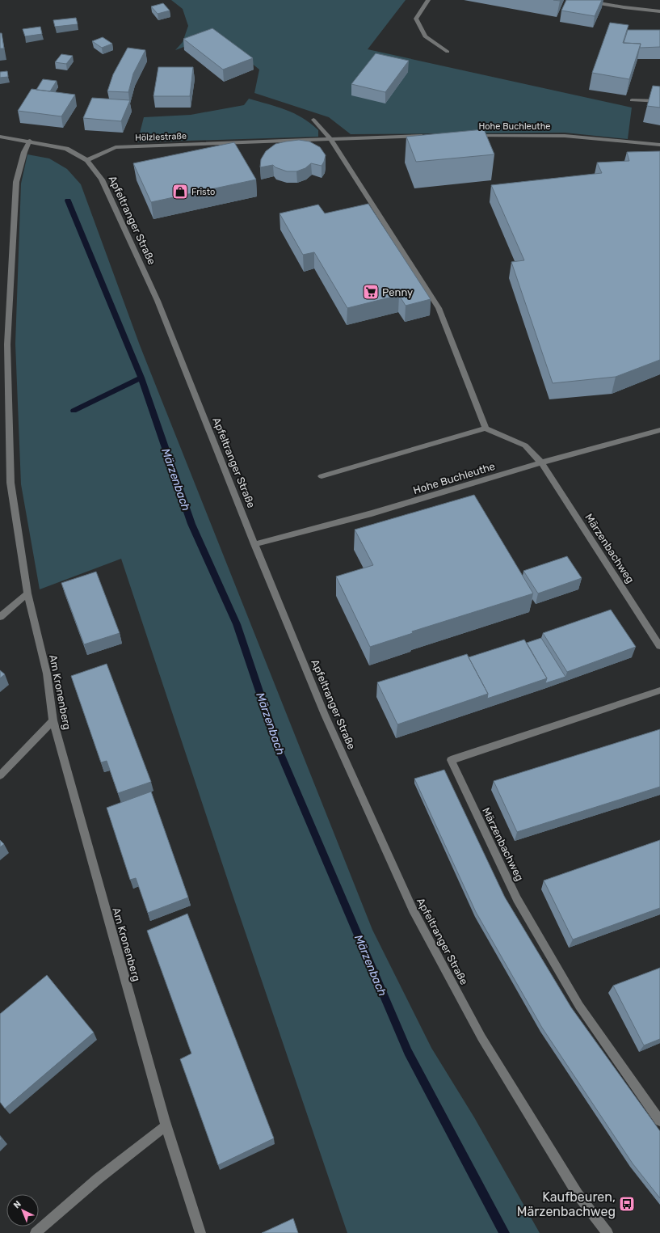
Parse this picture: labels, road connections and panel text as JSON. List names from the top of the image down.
{
  "streets": {
    "street": [
      "Hohe Buchleuthe",
      "Hölzlestraße",
      "Apfeltranger Straße",
      "Märzenbachweg",
      "Am Kronenberg"
    ]
  },
  "crossings": [
    ["Hohe Buchleuthe", "Apfeltranger Straße"],
    ["Hohe Buchleuthe", "Märzenbachweg"],
    ["Hölzlestraße", "Apfeltranger Straße"]
  ],
  "water": ["Märzenbach"],
  "places": {
    "shop": ["Fristo"],
    "supermarket": ["Penny"],
    "bus stop": ["Kaufbeuren, Märzenbachweg"]
  },
  "north": "top left"
}
